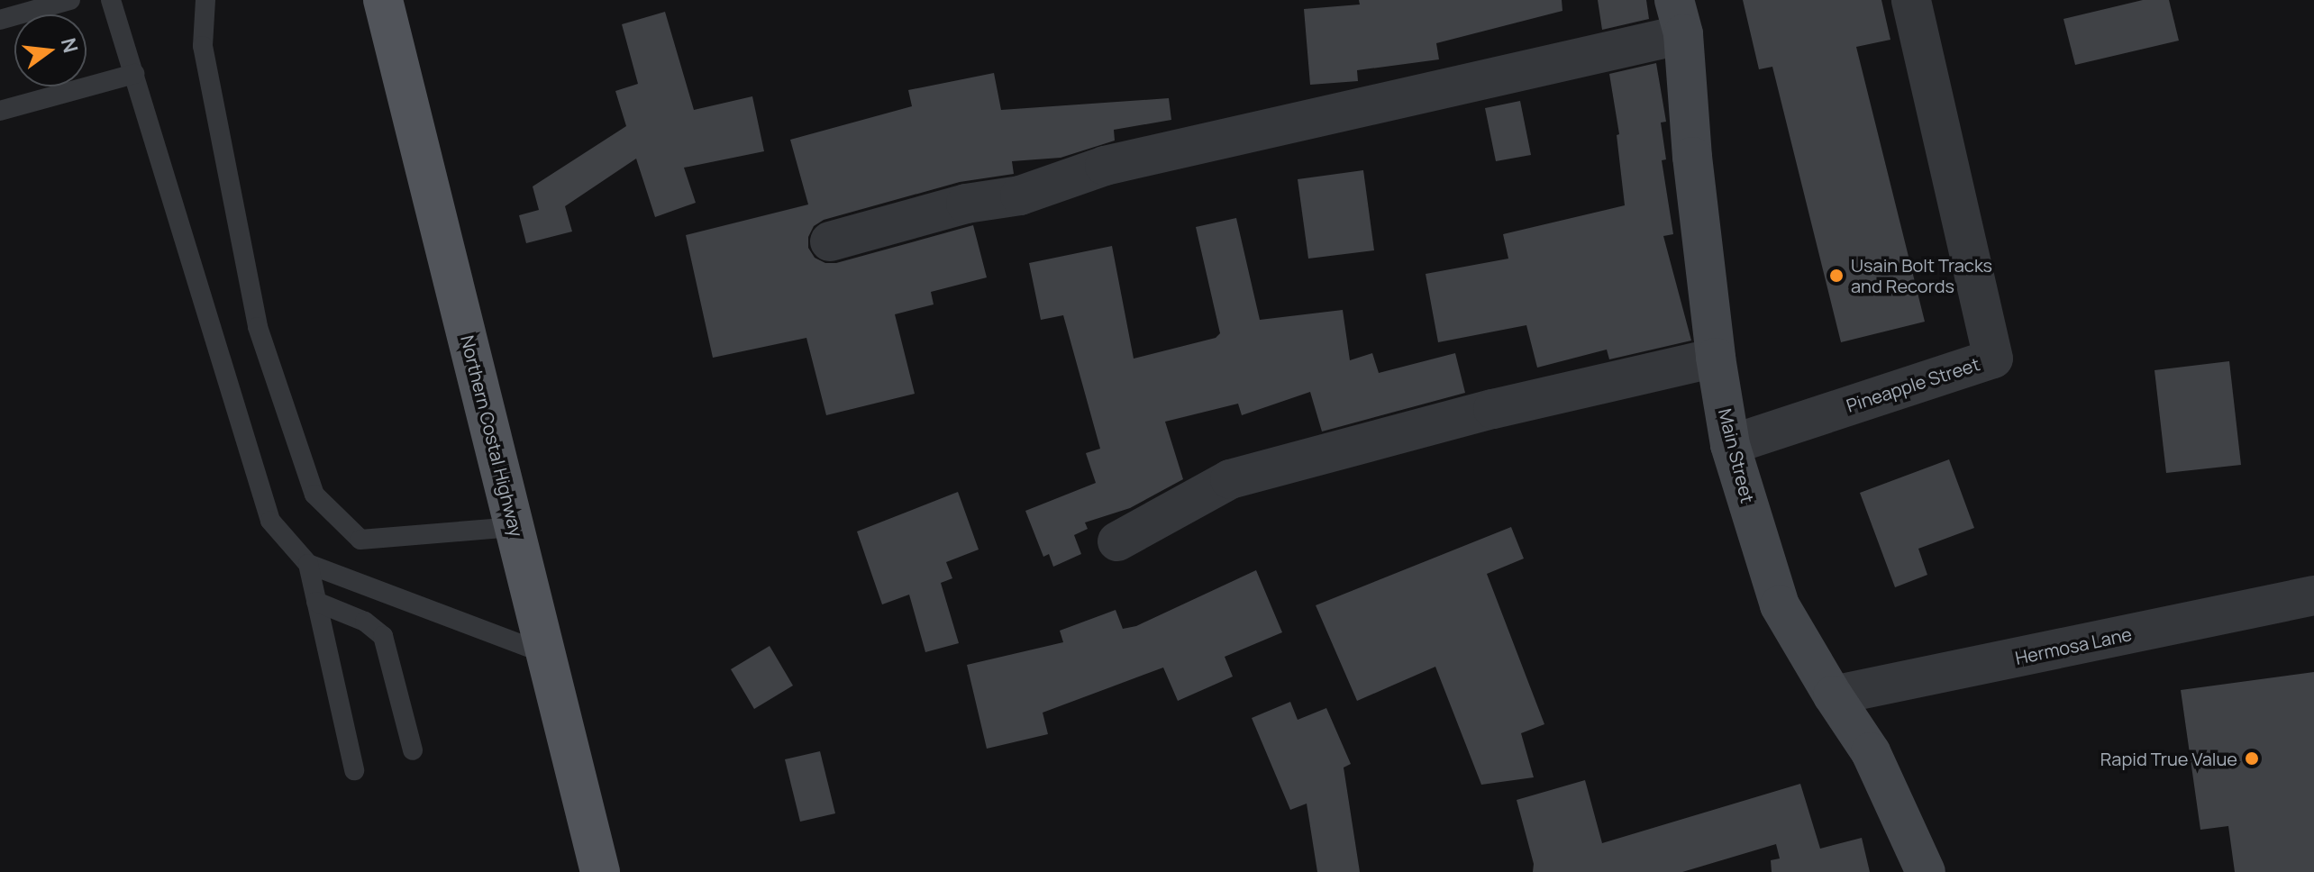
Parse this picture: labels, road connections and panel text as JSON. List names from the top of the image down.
{
  "streets": {
    "main road": ["Northern Costal Highway"],
    "street": ["Pineapple Street", "Main Street", "Hermosa Lane"]
  },
  "crossings": [
    ["Pineapple Street", "Main Street"],
    ["Main Street", "Hermosa Lane"]
  ],
  "places": ["Usain Bolt Tracks and Records", "Rapid True Value"],
  "north": "right"
}
